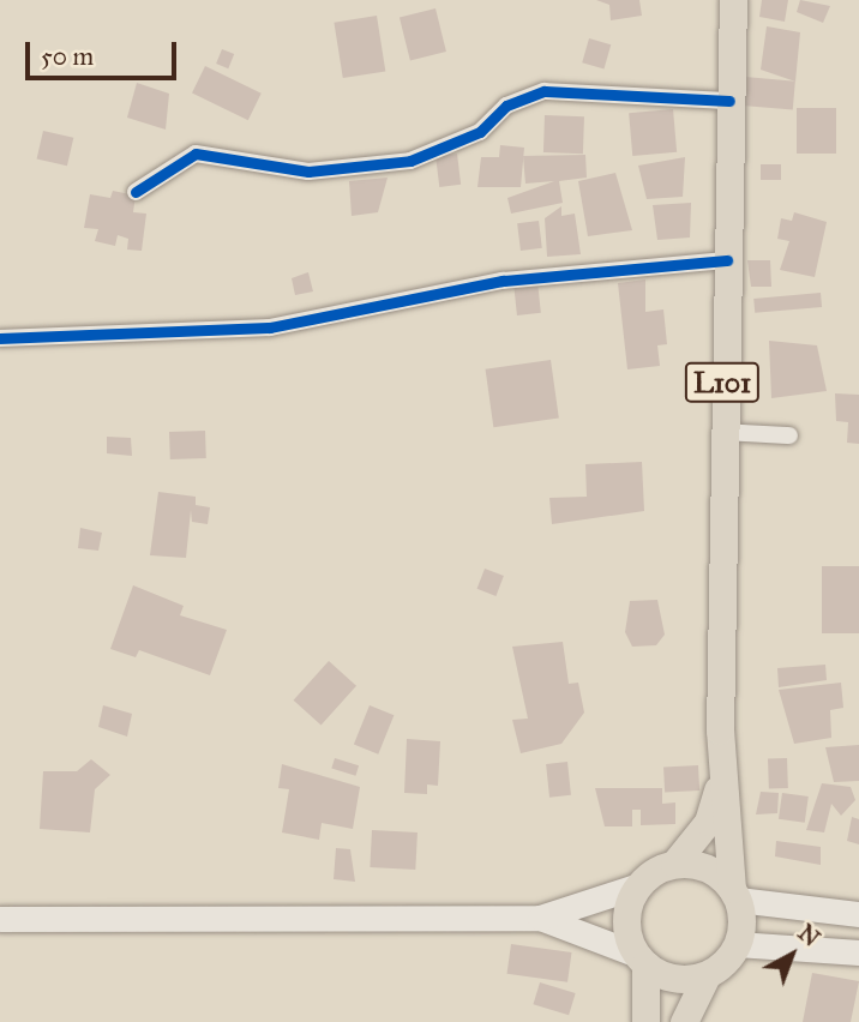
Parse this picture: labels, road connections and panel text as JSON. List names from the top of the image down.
{
  "streets": {
    "main road": ["L101"]
  },
  "scale_bar": "50 m",
  "north": "top right"
}
